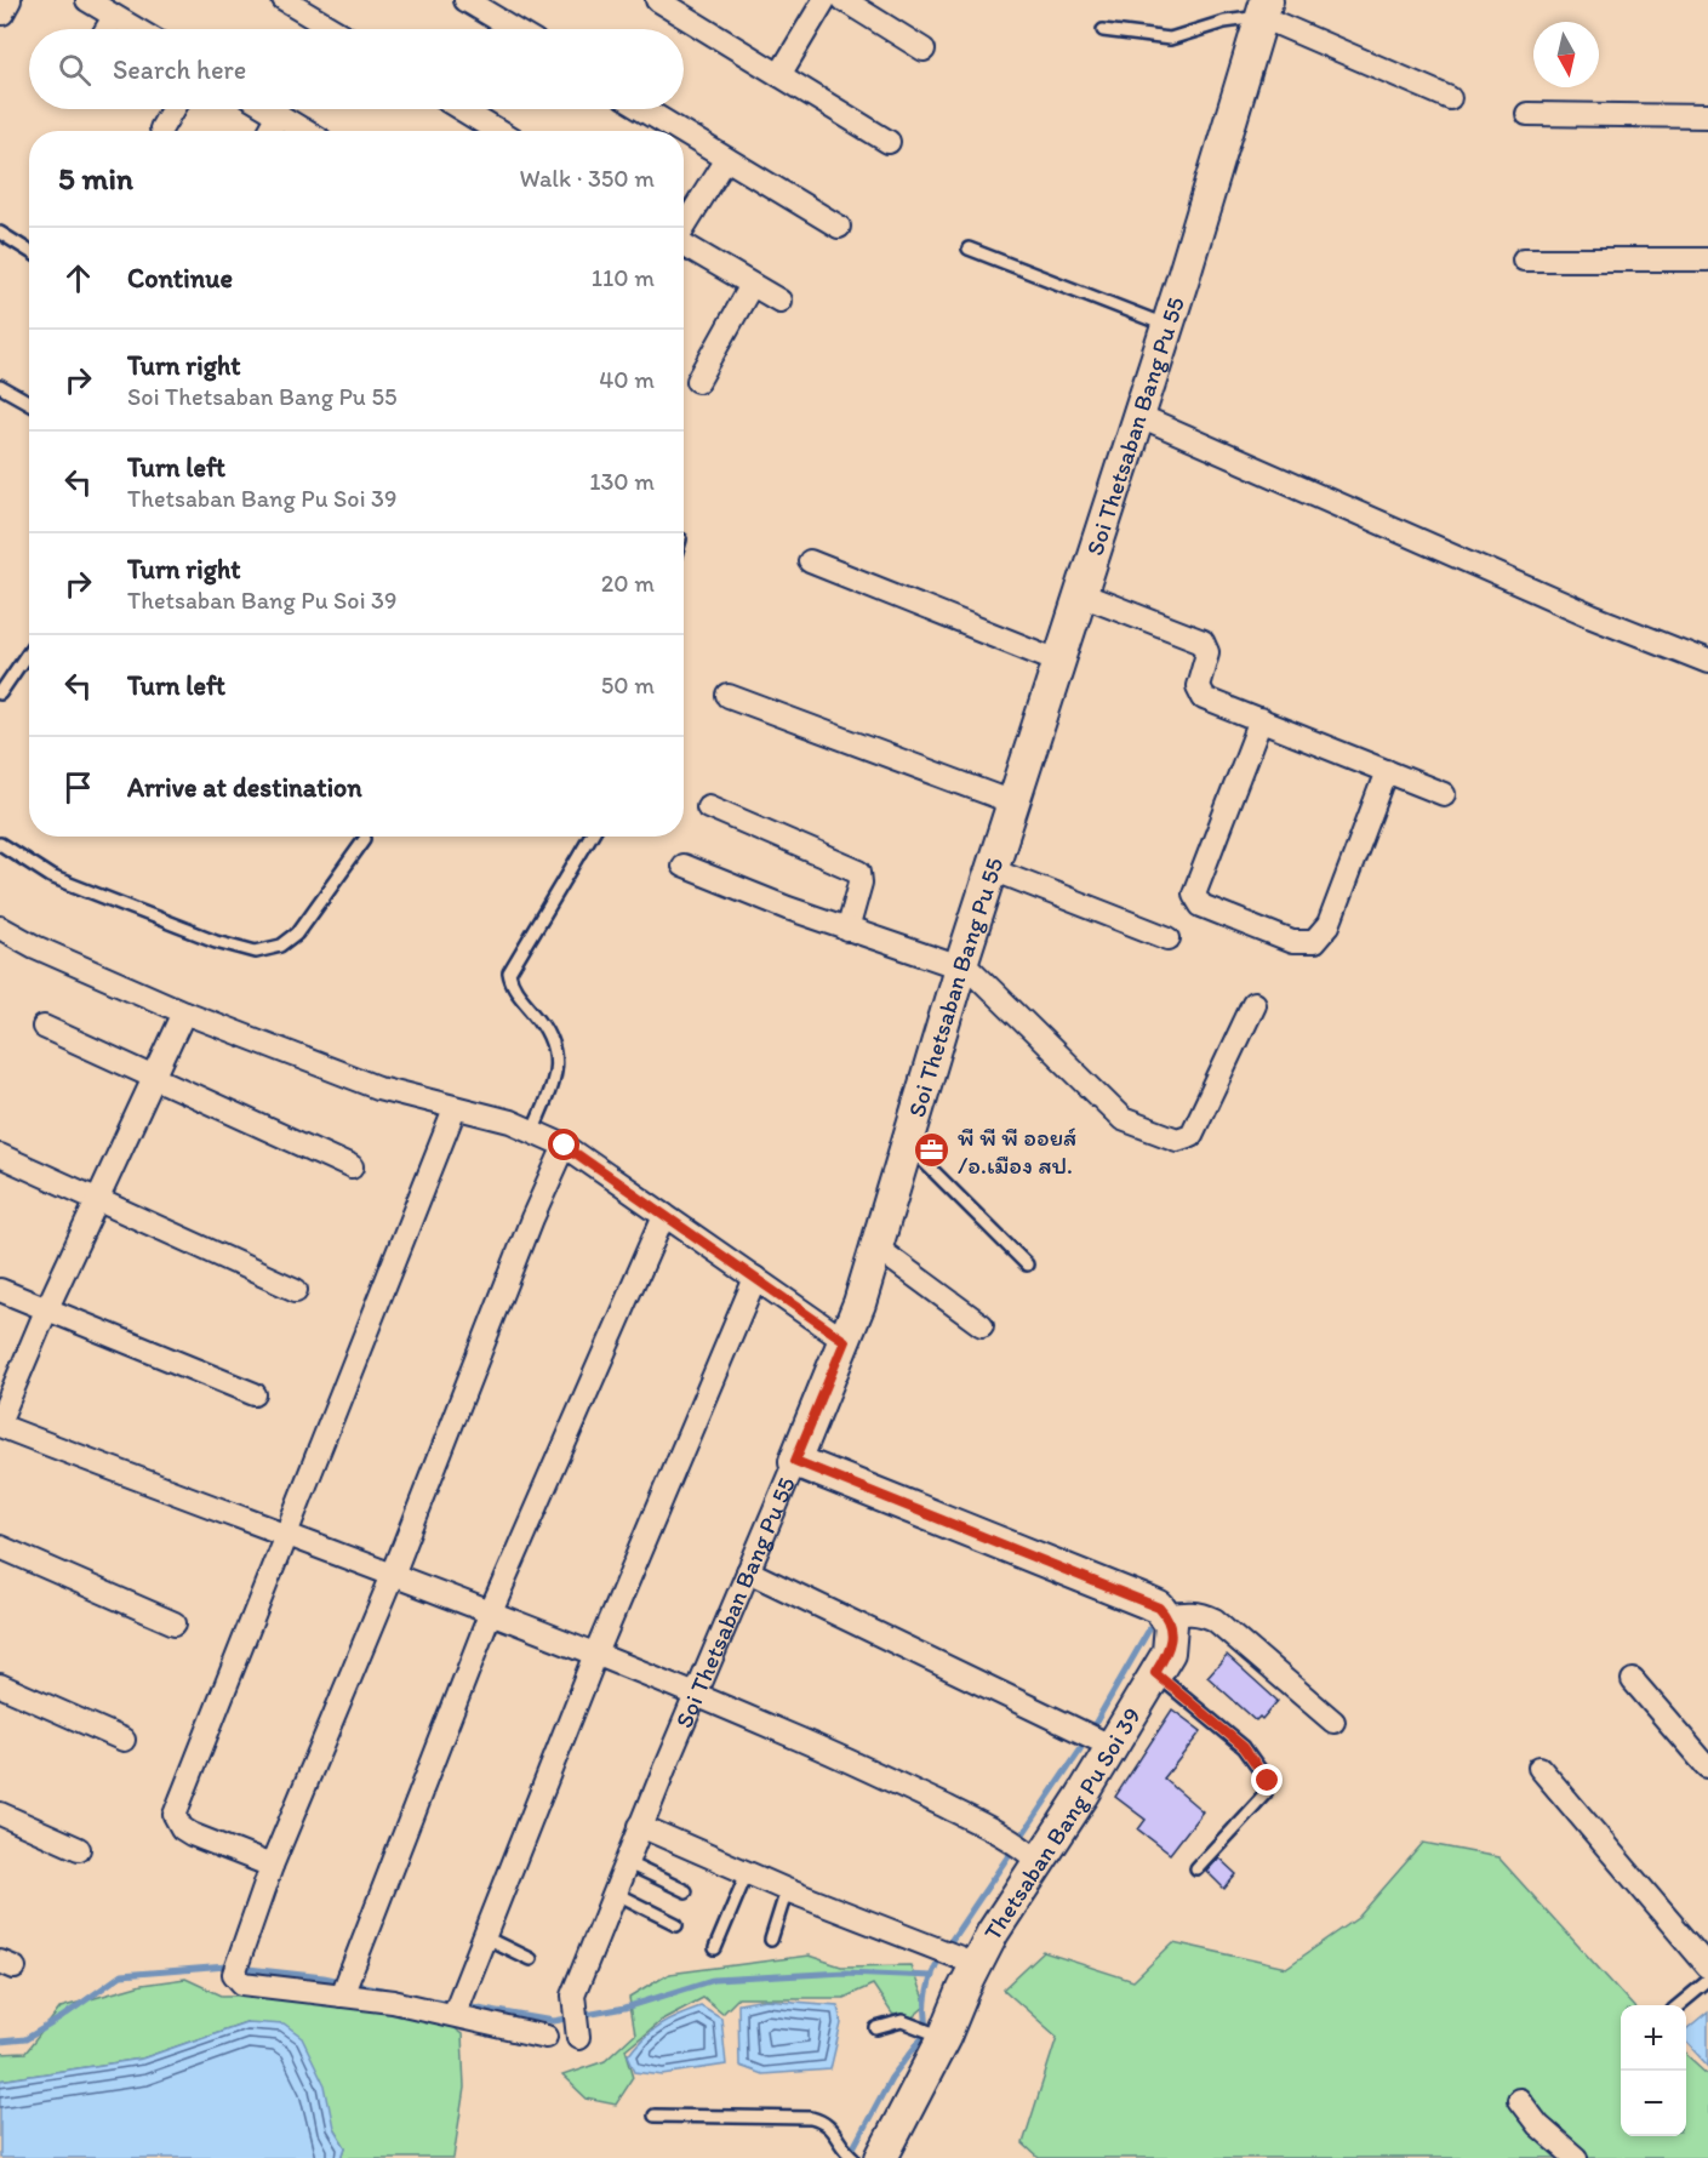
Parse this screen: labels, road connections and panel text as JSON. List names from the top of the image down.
{
  "streets": {
    "street": ["Soi Thetsaban Bang Pu 55", "Thetsaban Bang Pu Soi 39"]
  },
  "places": {
    "office": ["พี พี พี ออยส์ /อ.เมือง สป."]
  },
  "north": "bottom",
  "page": {
    "search": "Search here",
    "heading": ["5 min", "Walk · 350 m"],
    "list": [
      ["Continue", "110 m"],
      ["Turn right", "Soi Thetsaban Bang Pu 55", "40 m"],
      ["Turn left", "Thetsaban Bang Pu Soi 39", "130 m"],
      ["Turn right", "Thetsaban Bang Pu Soi 39", "20 m"],
      ["Turn left", "50 m"],
      "Arrive at destination"
    ],
    "map_buttons": ["+", "−"]
  }
}
